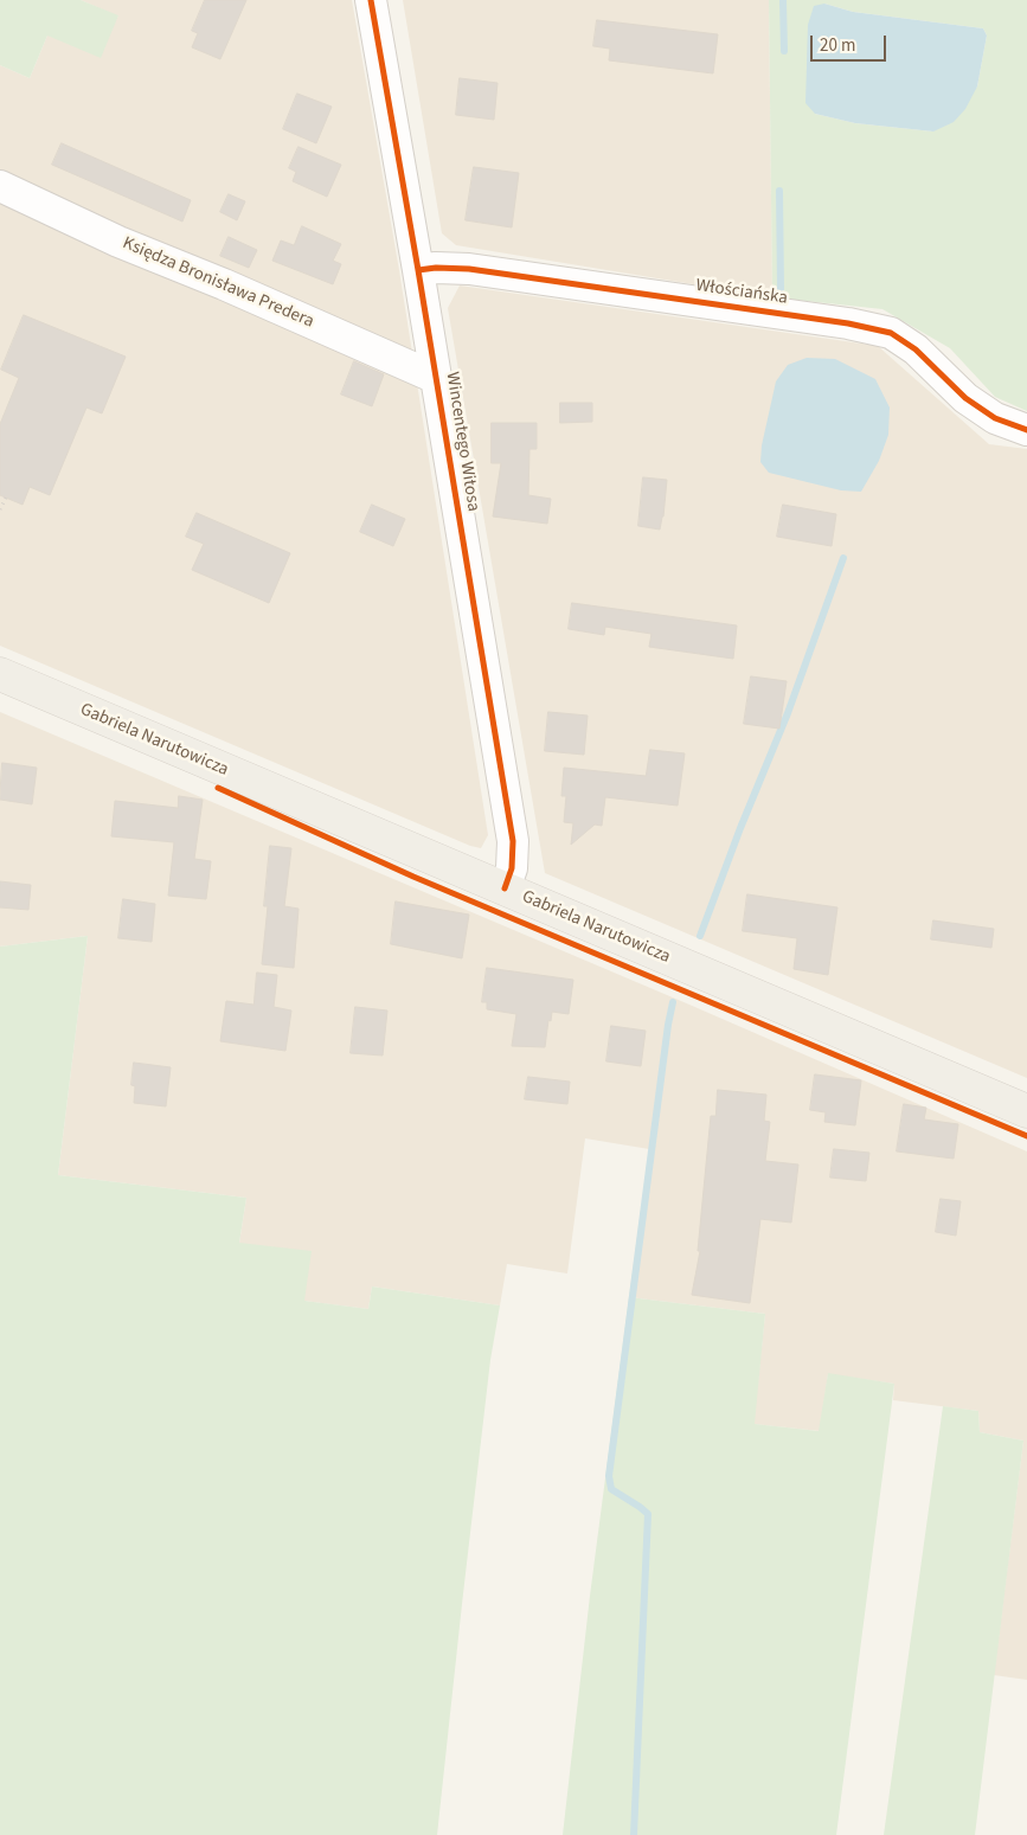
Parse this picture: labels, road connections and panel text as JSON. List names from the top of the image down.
{
  "streets": {
    "main road": ["Gabriela Narutowicza"],
    "street": ["Księdza Bronisława Predera", "Włościańska", "Wincentego Witosa"]
  },
  "crossings": [
    ["Księdza Bronisława Predera", "Wincentego Witosa"],
    ["Włościańska", "Wincentego Witosa"],
    ["Wincentego Witosa", "Gabriela Narutowicza"]
  ],
  "scale_bar": "20 m"
}
